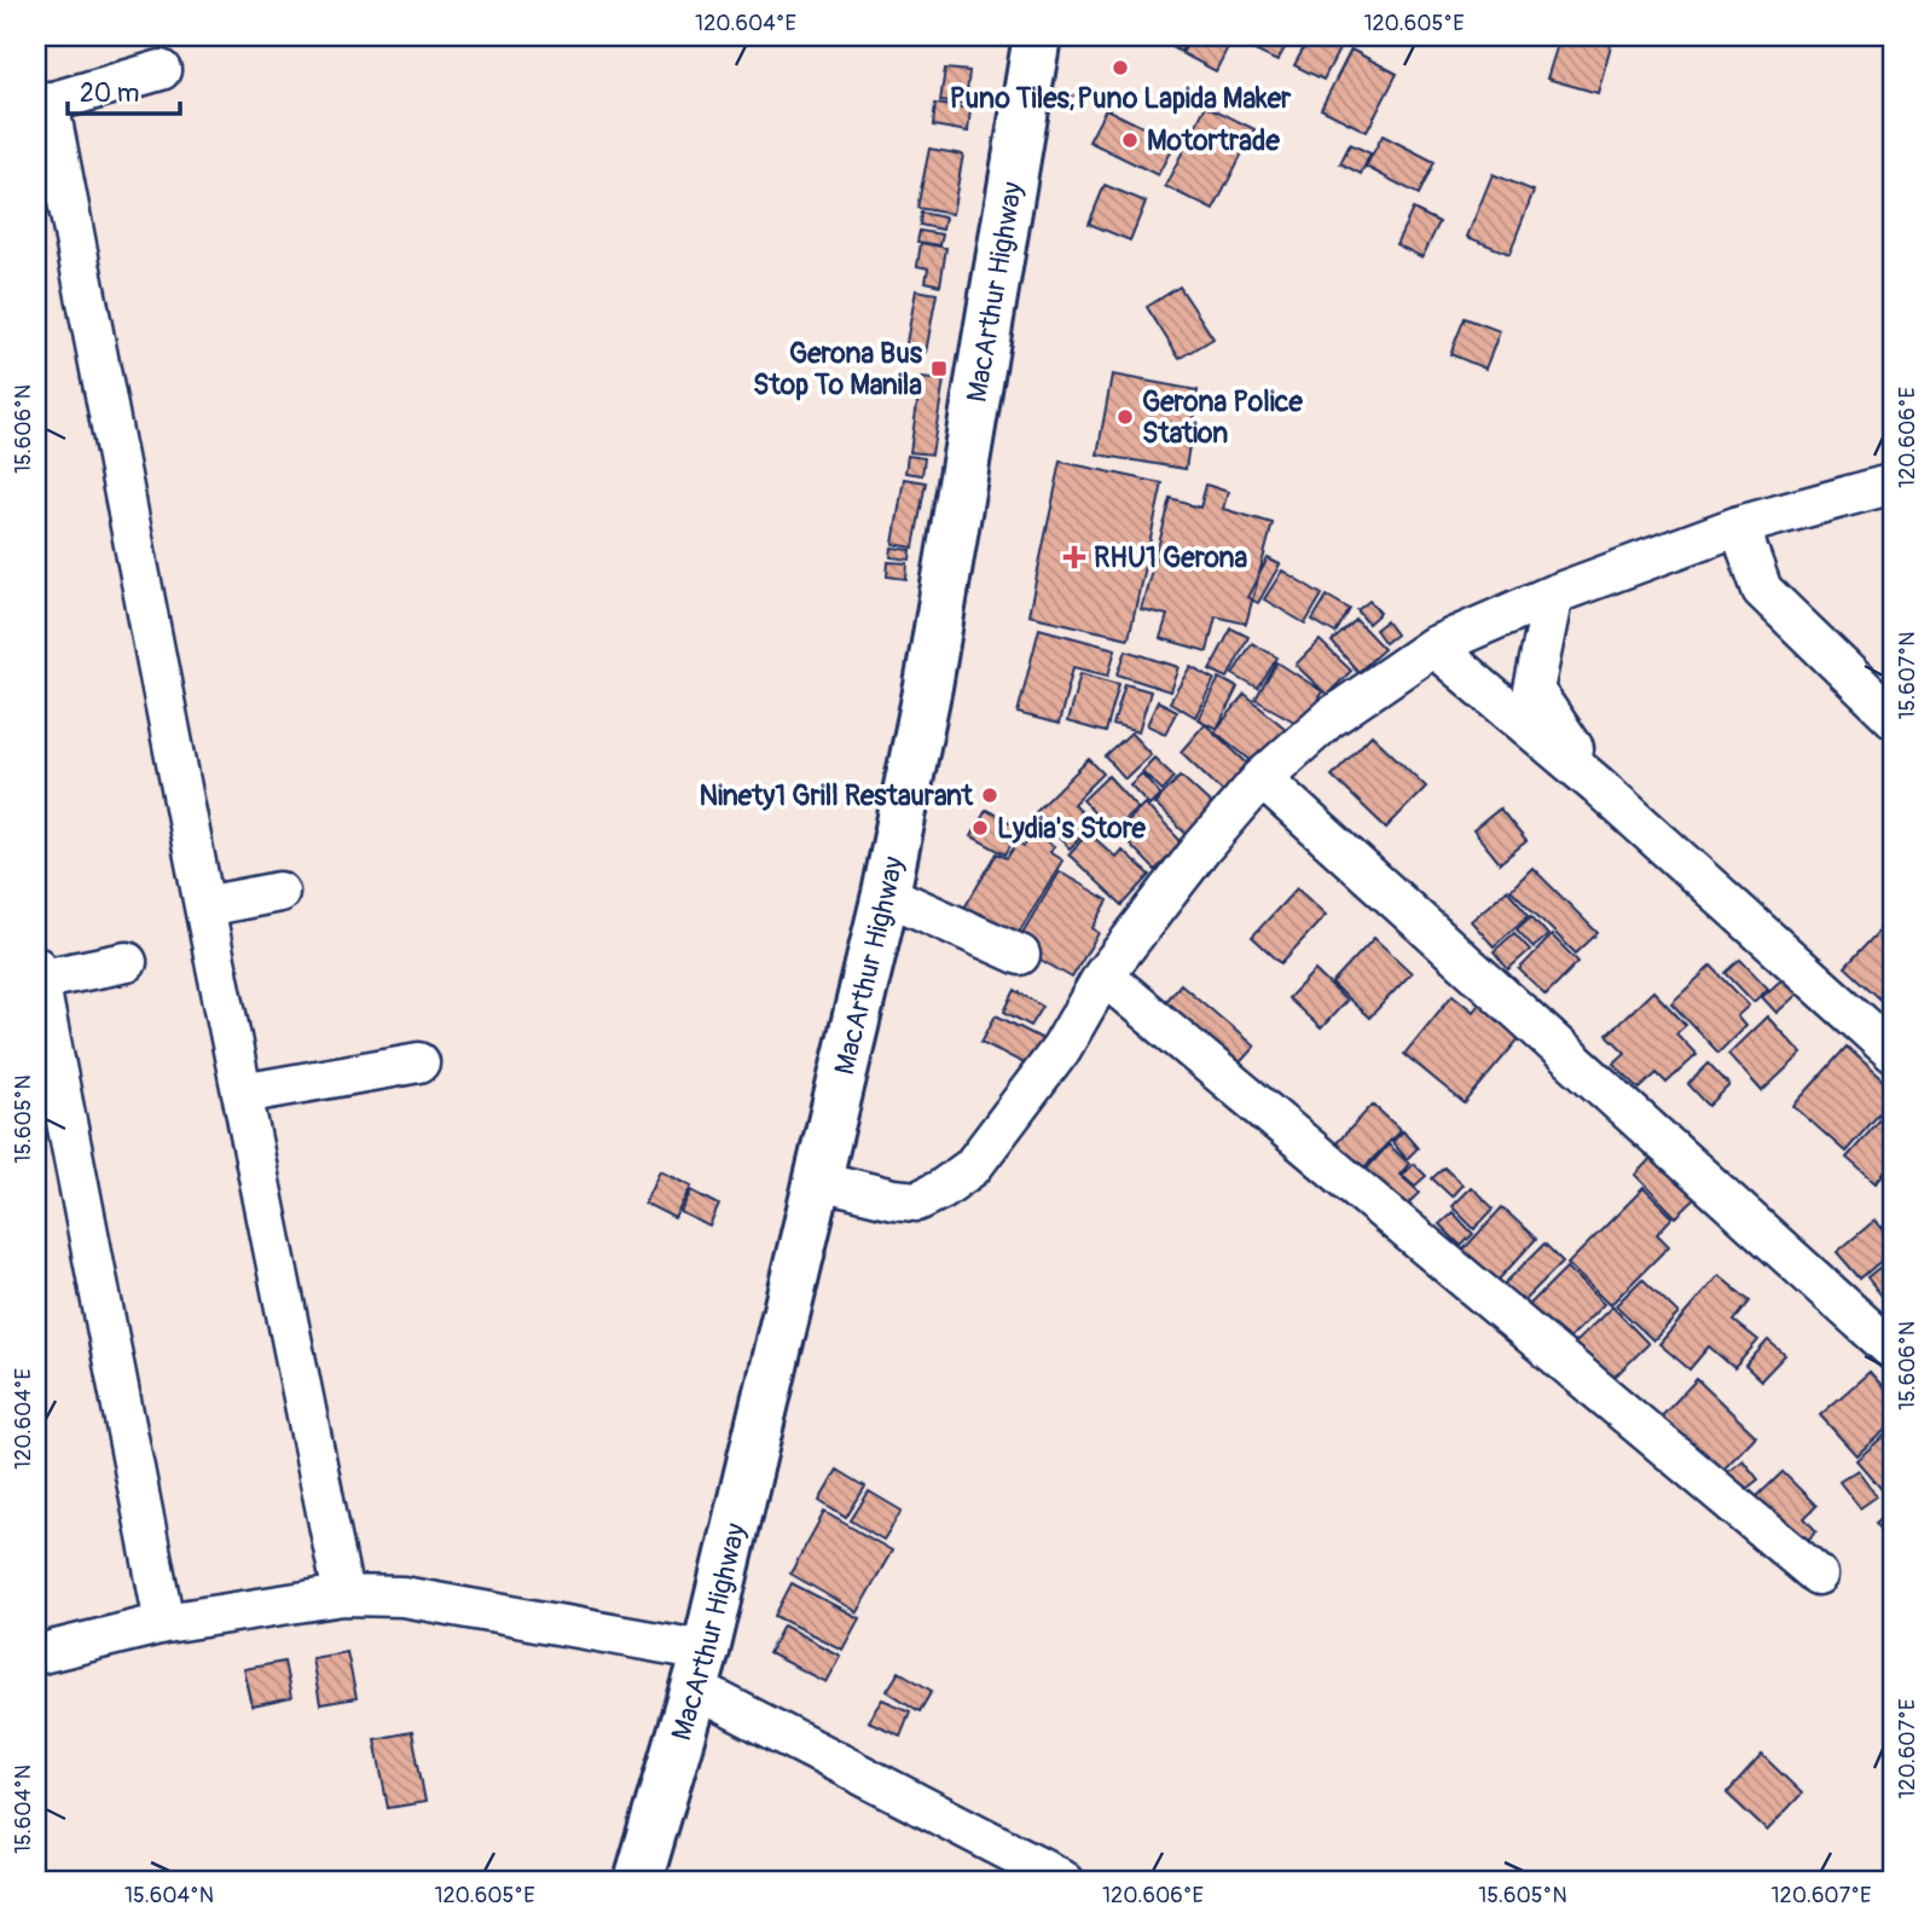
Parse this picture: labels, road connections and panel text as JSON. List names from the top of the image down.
{
  "streets": {
    "highway": ["MacArthur Highway"]
  },
  "places": {
    "other": [
      "Puno Tiles;Puno Lapida Maker",
      "Motortrade",
      "Gerona Police Station",
      "Ninety1 Grill Restaurant",
      "Lydia's Store"
    ],
    "transit": ["Gerona Bus Stop To Manila"],
    "health": ["RHU1 Gerona"]
  },
  "scale_bar": "20 m",
  "coordinates": [
    "120.604°E",
    "120.605°E",
    "15.606°N",
    "120.606°E",
    "15.607°N",
    "15.605°N",
    "120.607°E",
    "15.604°N"
  ]
}
